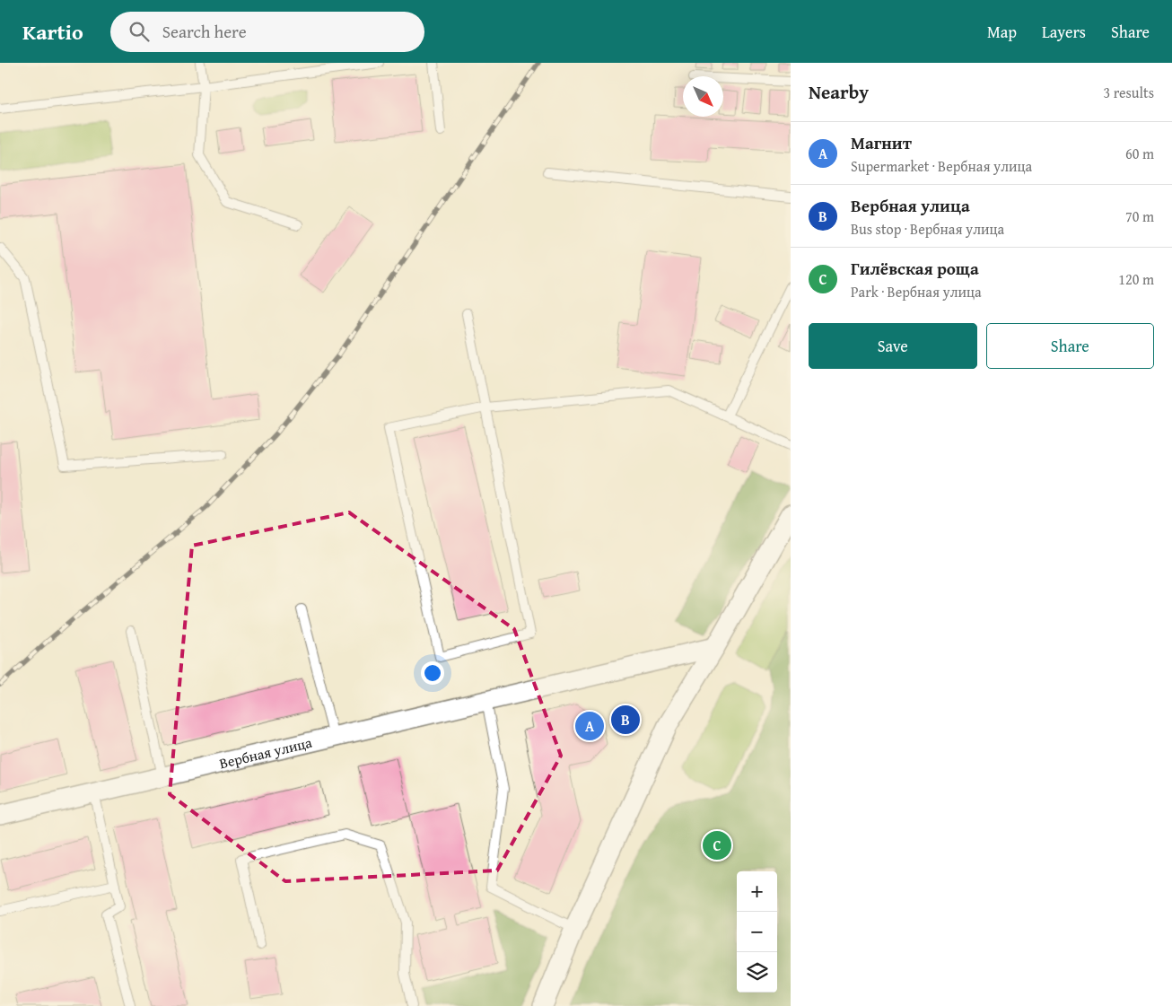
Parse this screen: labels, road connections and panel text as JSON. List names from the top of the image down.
{
  "streets": {
    "street": ["Вербная улица"]
  },
  "north": "bottom right",
  "page": {
    "header": "Kartio",
    "search": "Search here",
    "nav": ["Map", "Layers", "Share"],
    "heading": ["Nearby", "3 results"],
    "list": [
      {
        "mark": "A",
        "name": "Магнит",
        "note": "Supermarket · Вербная улица",
        "value": "60 m"
      },
      {
        "mark": "B",
        "name": "Вербная улица",
        "note": "Bus stop · Вербная улица",
        "value": "70 m"
      },
      {
        "mark": "C",
        "name": "Гилёвская роща",
        "note": "Park · Вербная улица",
        "value": "120 m"
      }
    ],
    "buttons": ["Save", "Share"],
    "pins": ["B", "A", "C"],
    "map_buttons": ["+", "−"]
  }
}
